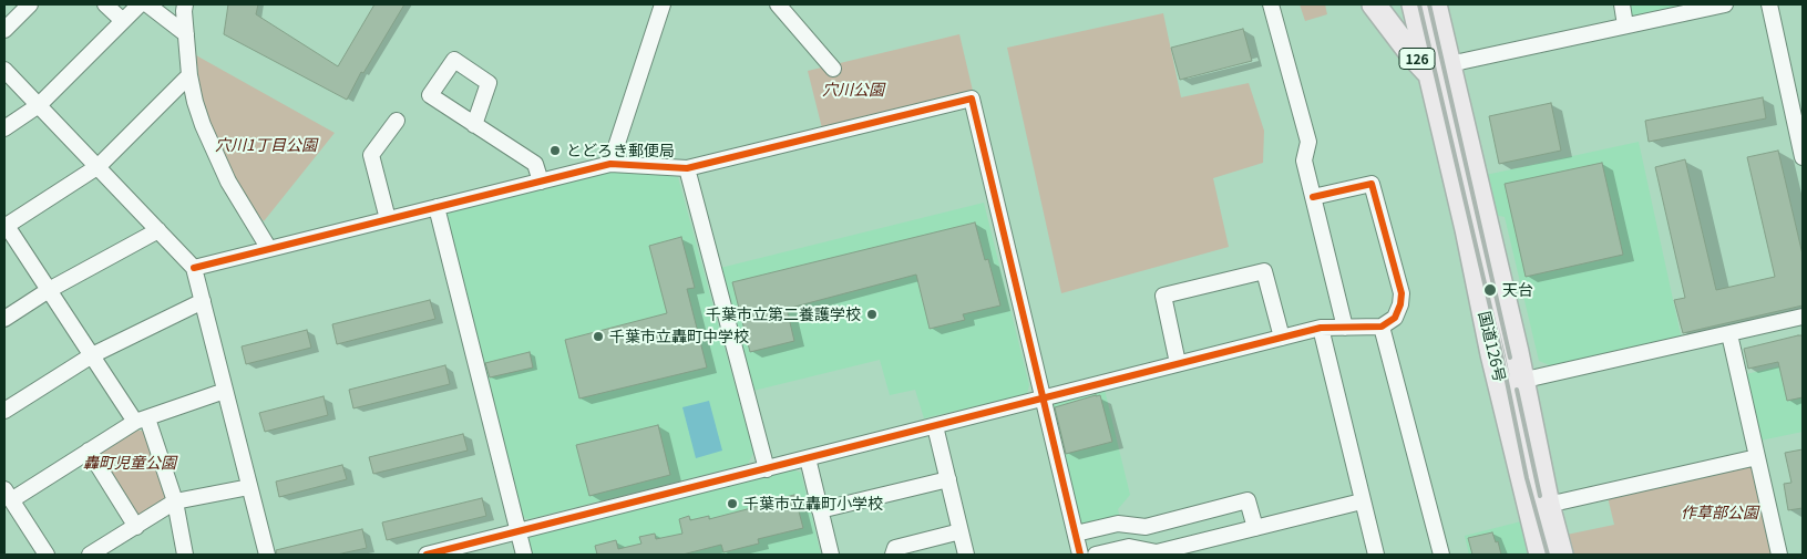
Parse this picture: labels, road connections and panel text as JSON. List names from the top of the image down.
{
  "streets": {
    "highway": ["126", "国道126号"]
  },
  "parks": [
    "穴川公園",
    "穴川1丁目公園",
    "轟町児童公園",
    "作草部公園"
  ],
  "places": [
    "とどろき郵便局",
    "天台",
    "千葉市立第二養護学校",
    "千葉市立轟町中学校",
    "千葉市立轟町小学校"
  ]
}
